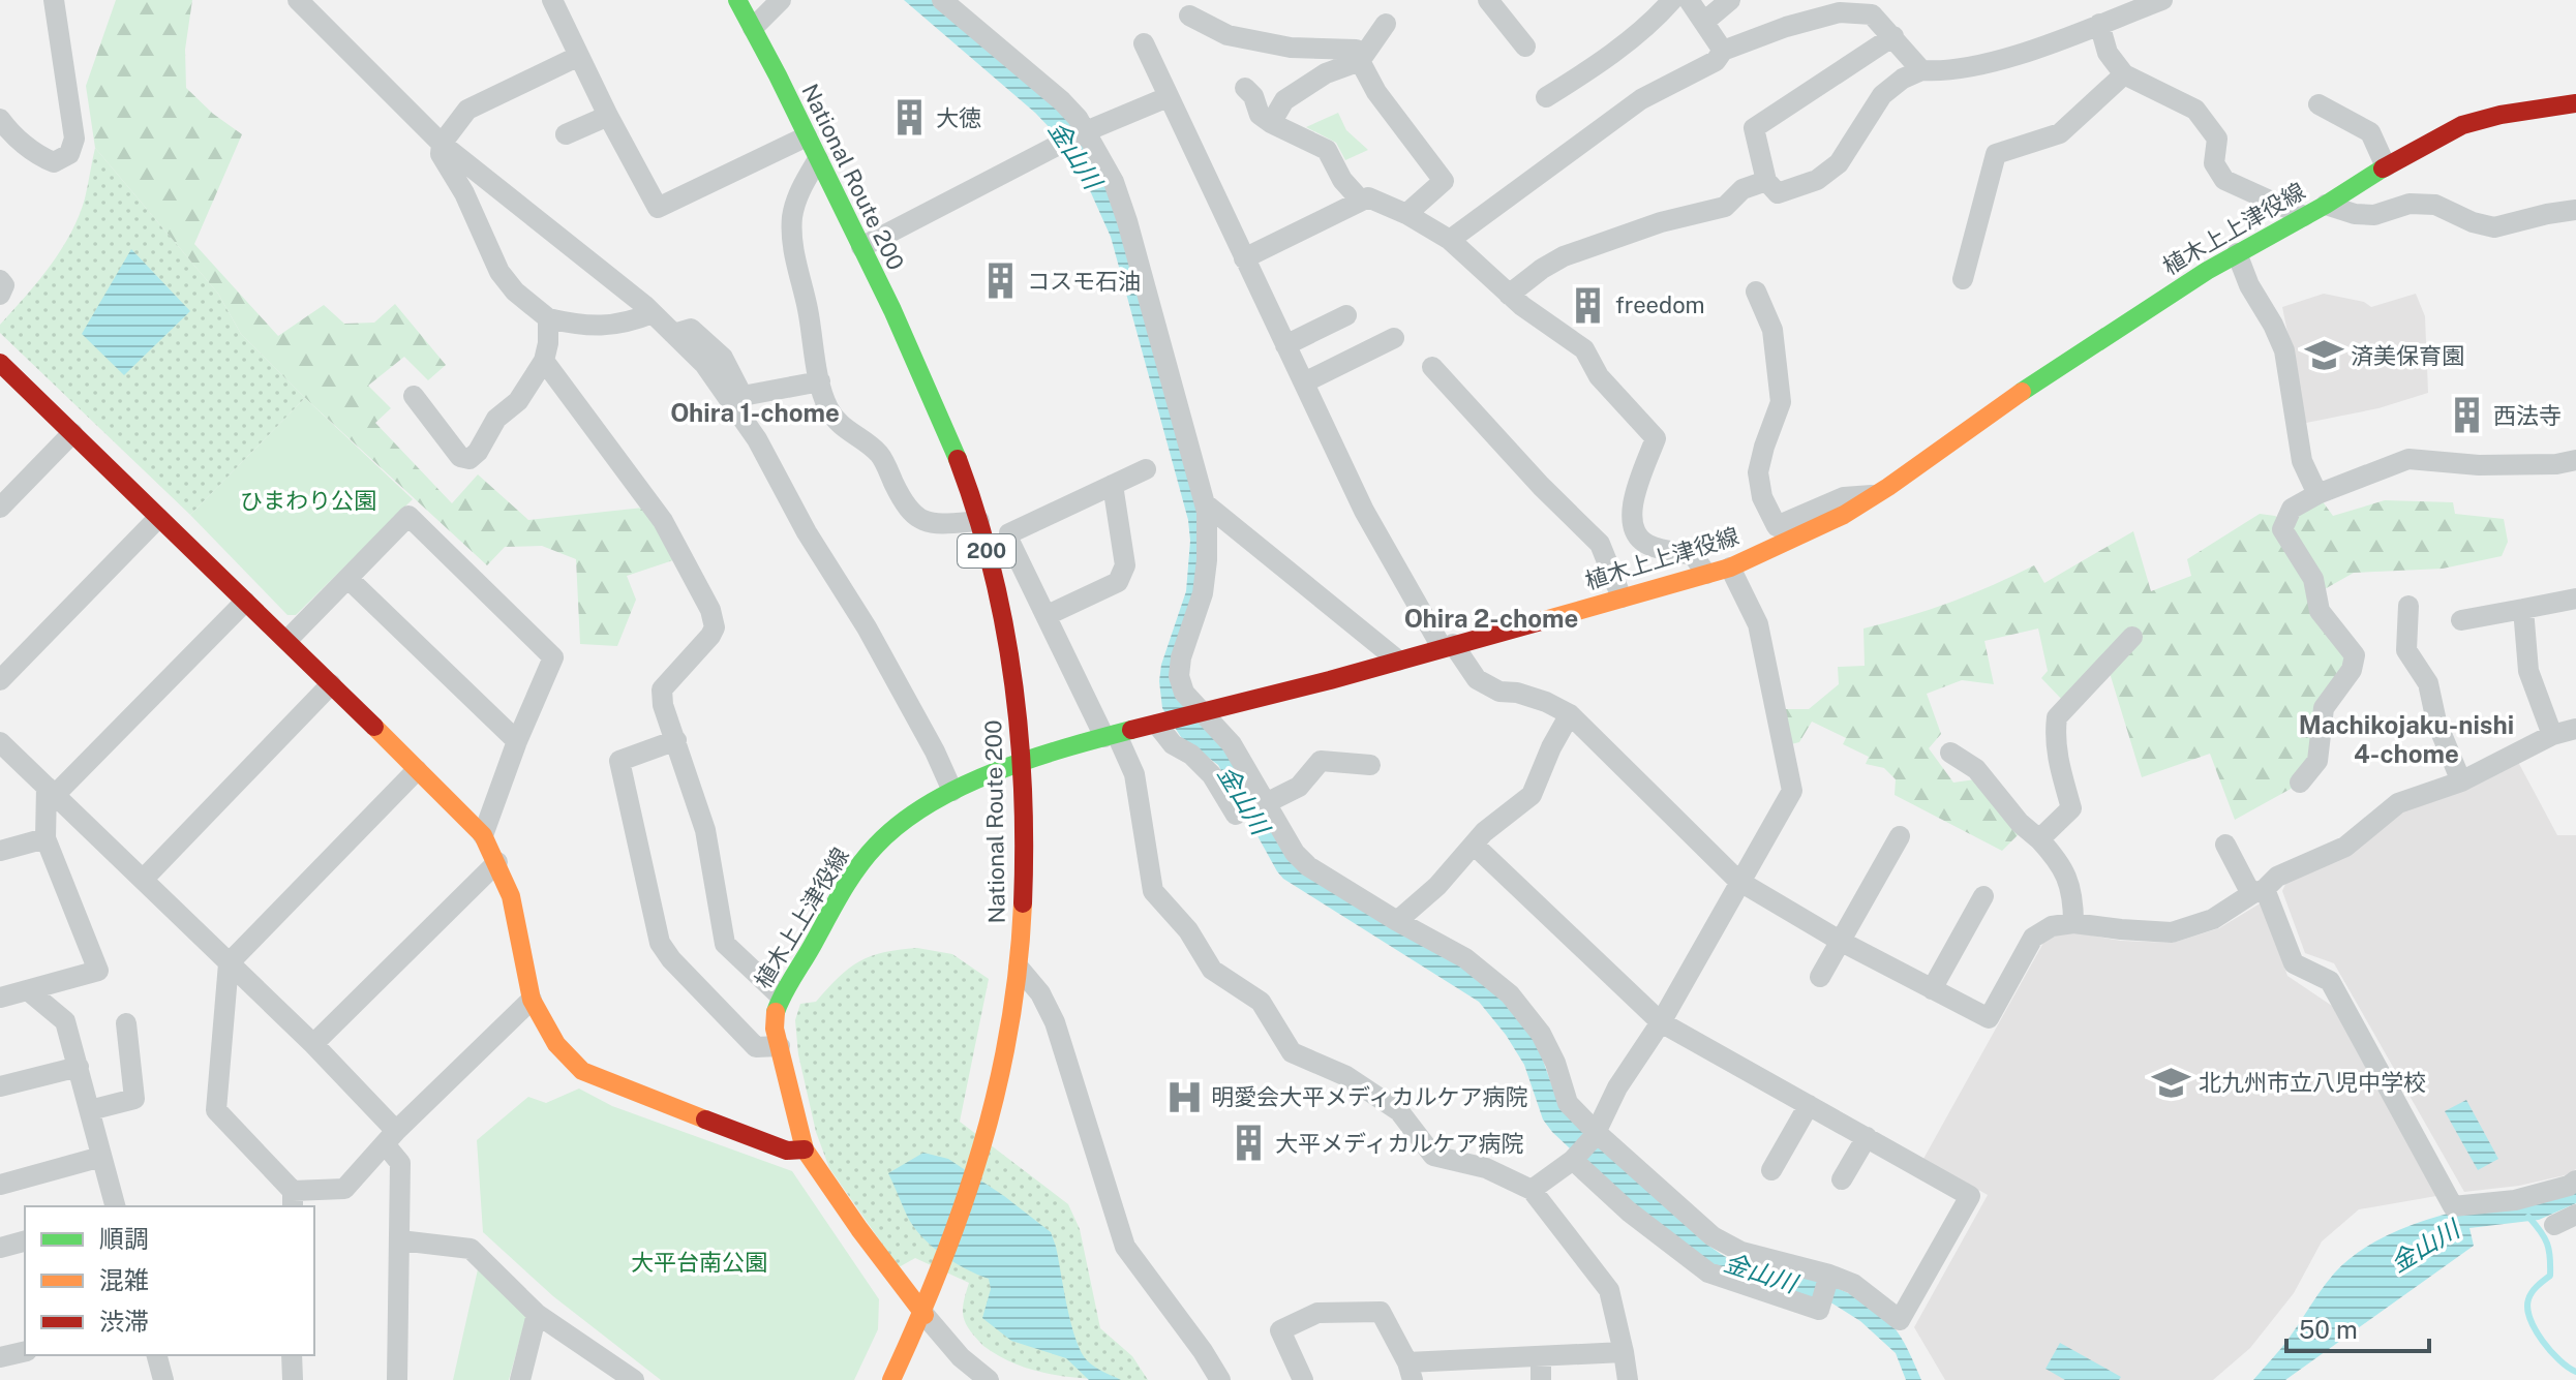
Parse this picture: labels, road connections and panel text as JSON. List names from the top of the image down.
{
  "streets": {
    "main road": ["National Route 200", "植木上上津役線", "200"]
  },
  "crossings": [
    ["National Route 200", "植木上上津役線"]
  ],
  "districts": ["Ohira 1-chome", "Ohira 2-chome", "Machikojaku-nishi 4-chome"],
  "water": ["金山川"],
  "parks": ["ひまわり公園", "大平台南公園"],
  "places": {
    "building": [
      "大徳",
      "コスモ石油",
      "freedom",
      "西法寺",
      "大平メディカルケア病院"
    ],
    "school or university": ["済美保育園", "北九州市立八児中学校"],
    "hospital": ["明愛会大平メディカルケア病院"]
  },
  "legend": ["順調", "混雑", "渋滞"],
  "scale_bar": "50 m"
}
